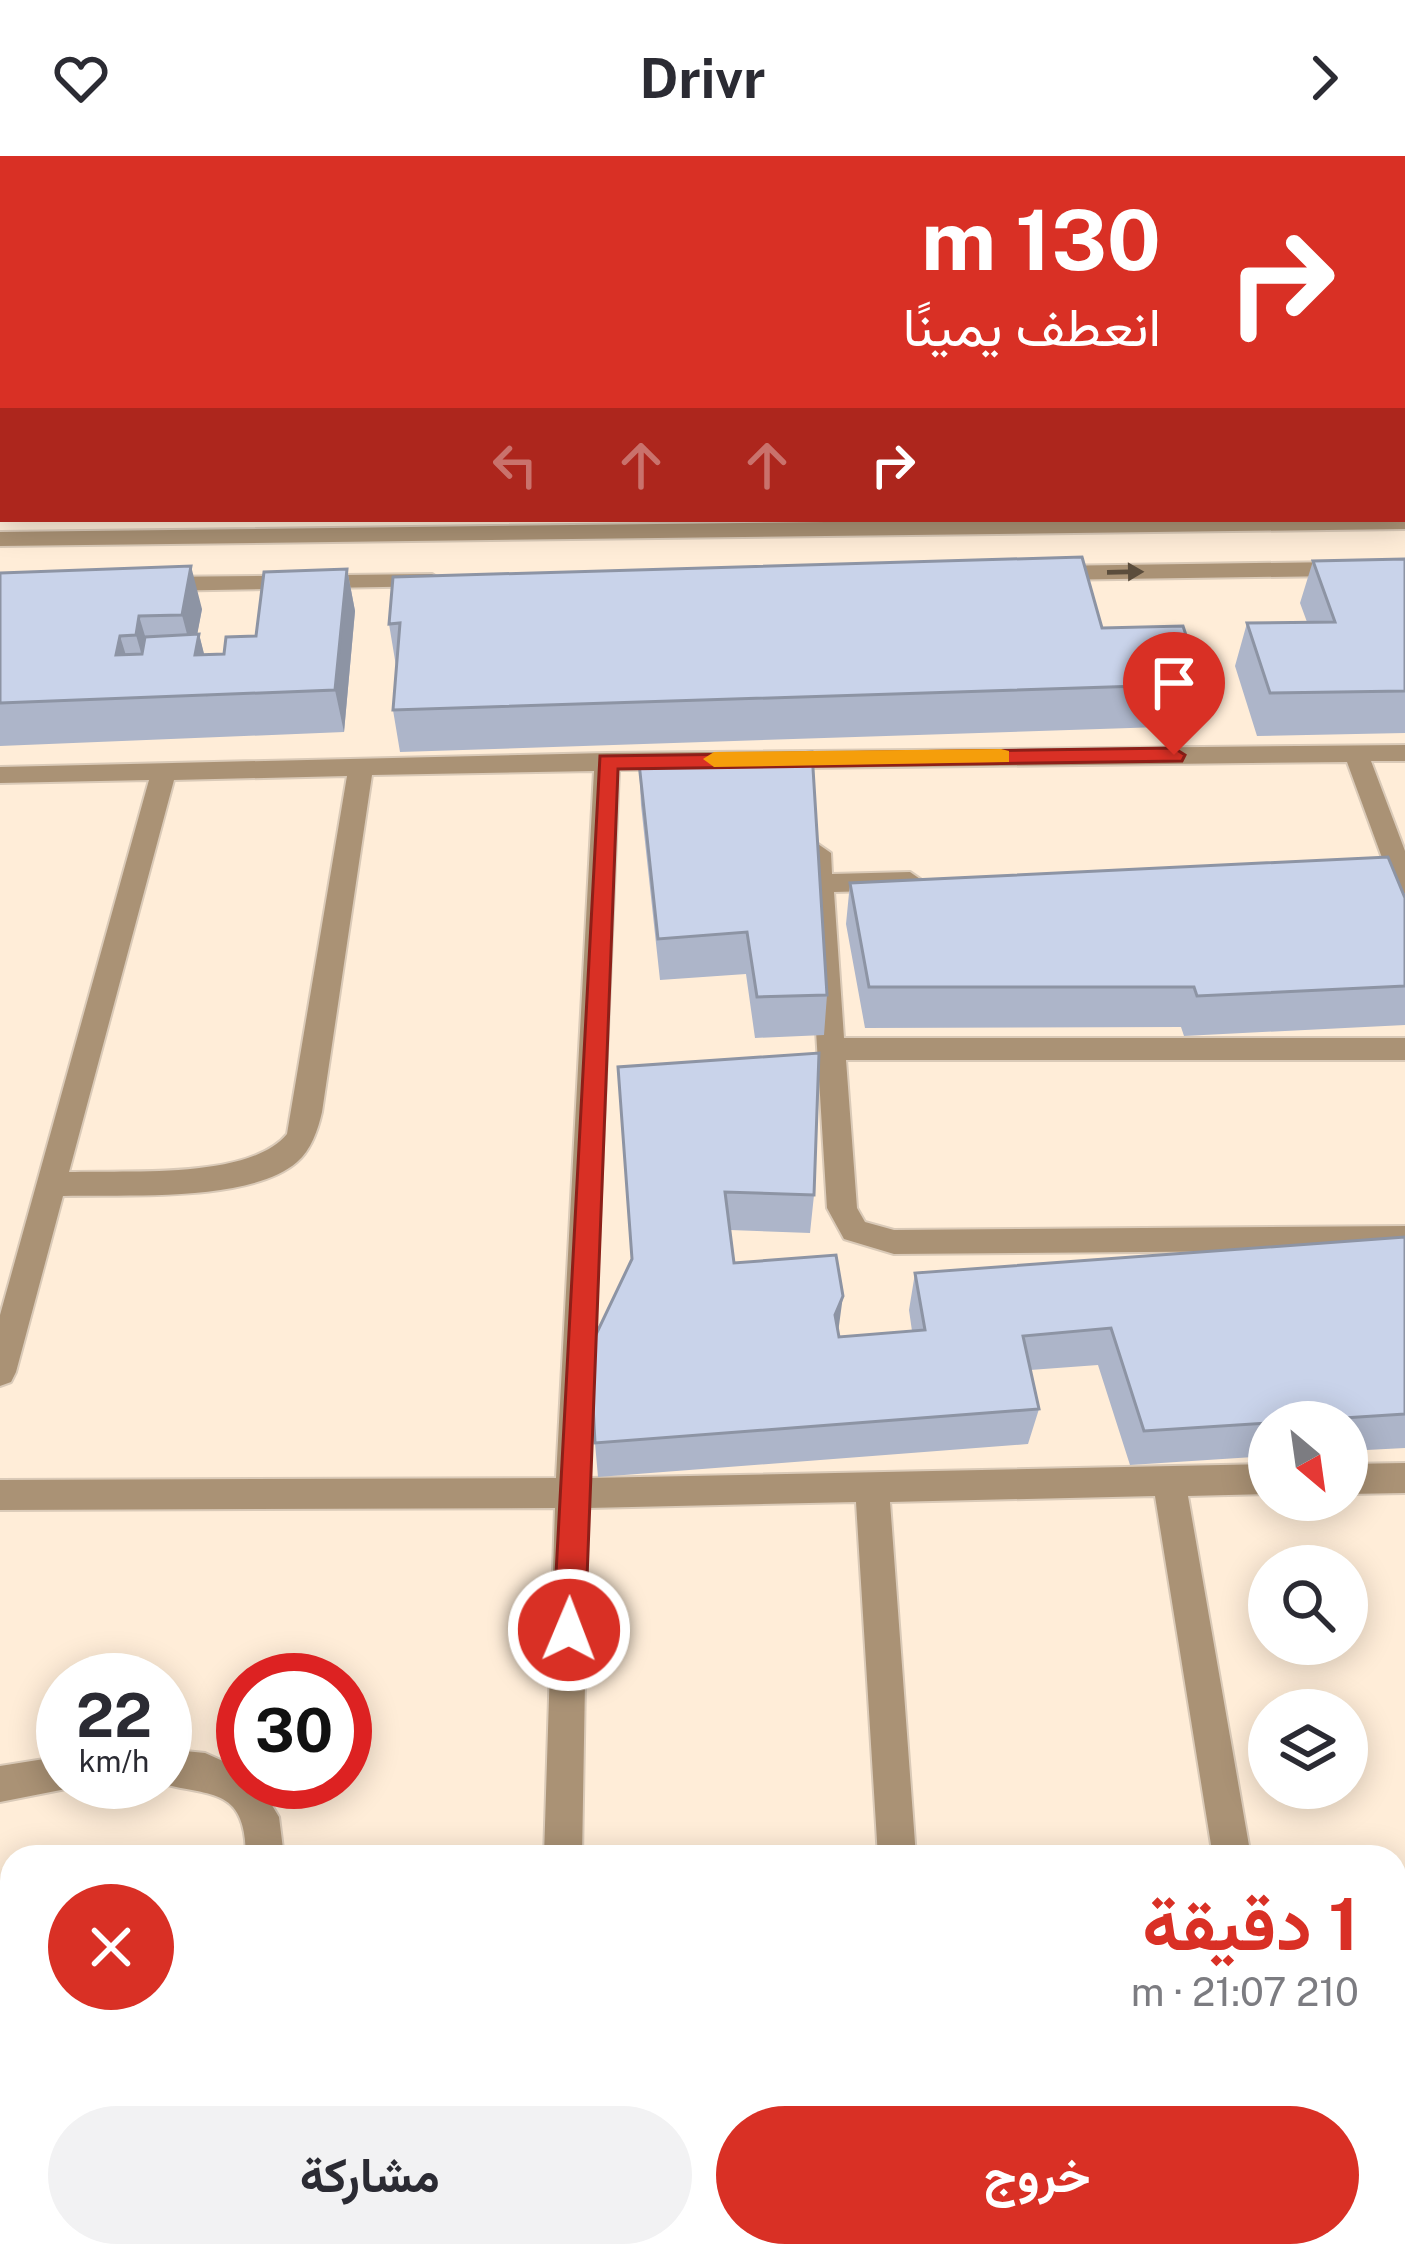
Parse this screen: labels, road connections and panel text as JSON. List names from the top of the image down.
{
  "north": "bottom right",
  "page": {
    "header": "Drivr",
    "turn": ["130 m", "انعطف يمينًا"],
    "speed": "22 km/h",
    "limit": "30",
    "heading": ["1 دقيقة", "210 m · 21:07"],
    "buttons": ["خروج", "مشاركة"]
  }
}
